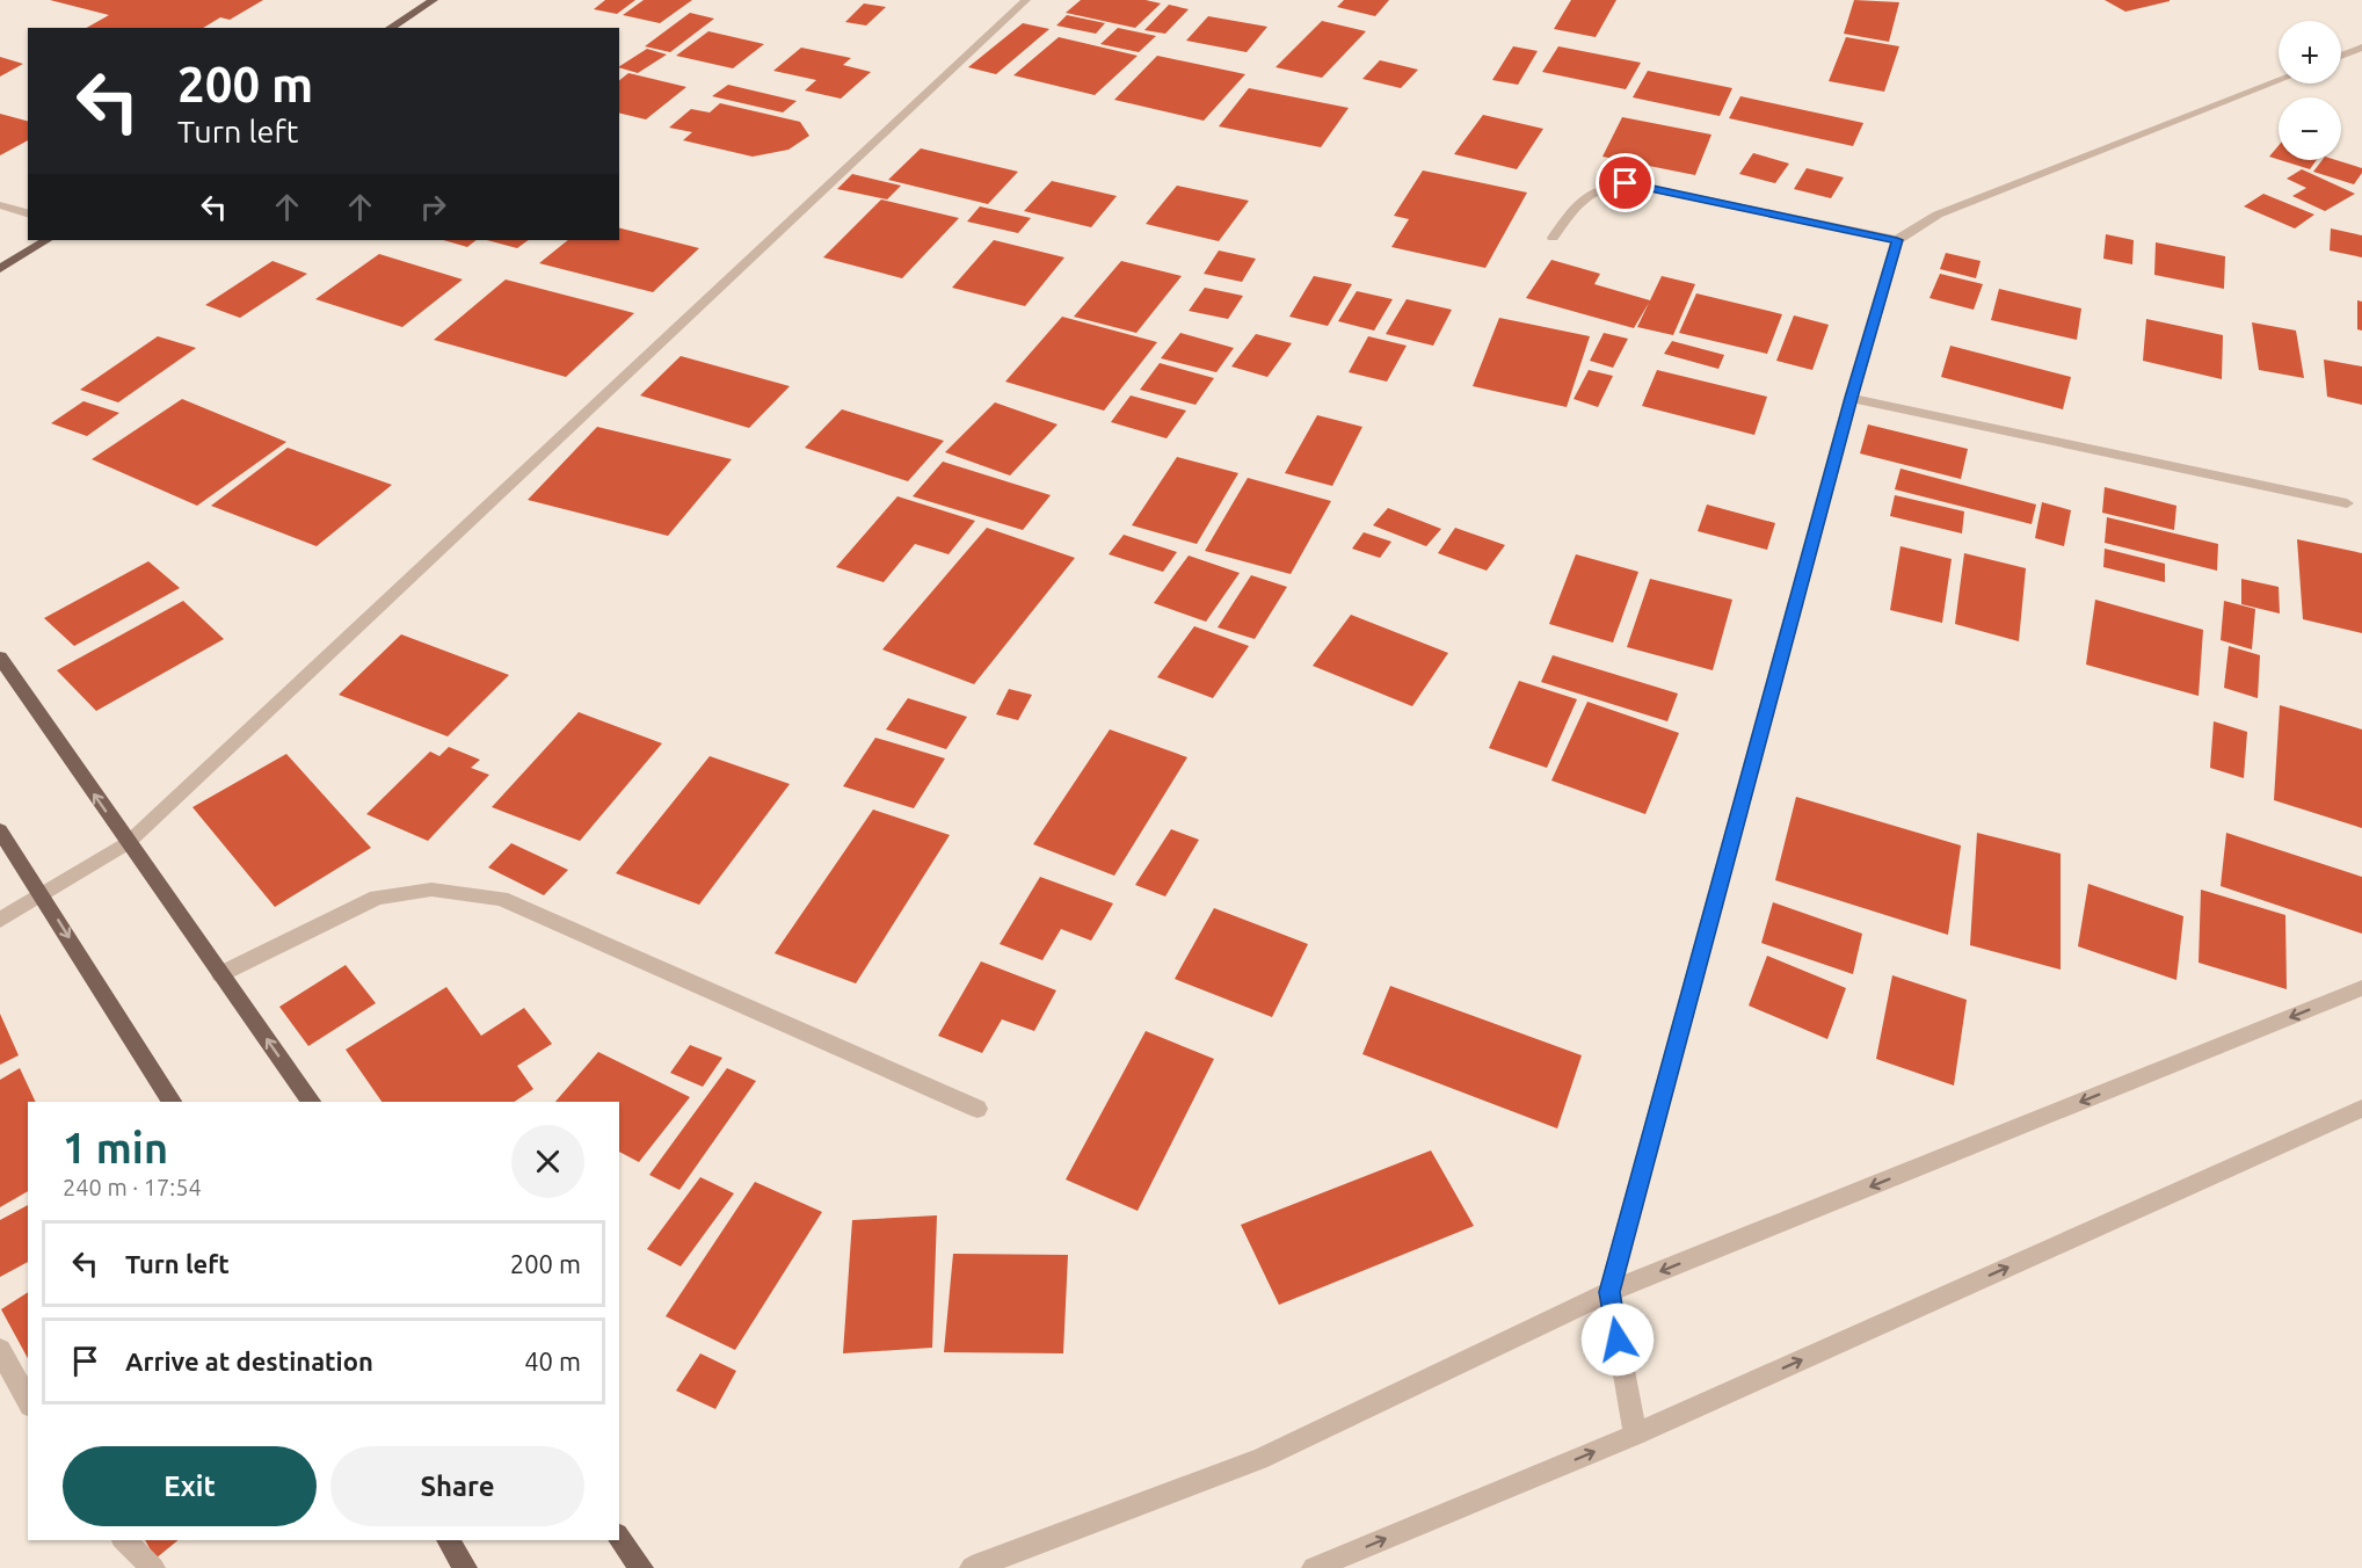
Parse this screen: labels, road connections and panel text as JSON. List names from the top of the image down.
{
  "page": {
    "map_buttons": ["+", "−"],
    "turn": ["200 m", "Turn left"],
    "heading": ["1 min", "240 m · 17:54"],
    "list": [
      {
        "name": "Turn left",
        "value": "200 m"
      },
      {
        "name": "Arrive at destination",
        "value": "40 m"
      }
    ],
    "buttons": ["Exit", "Share"]
  }
}
